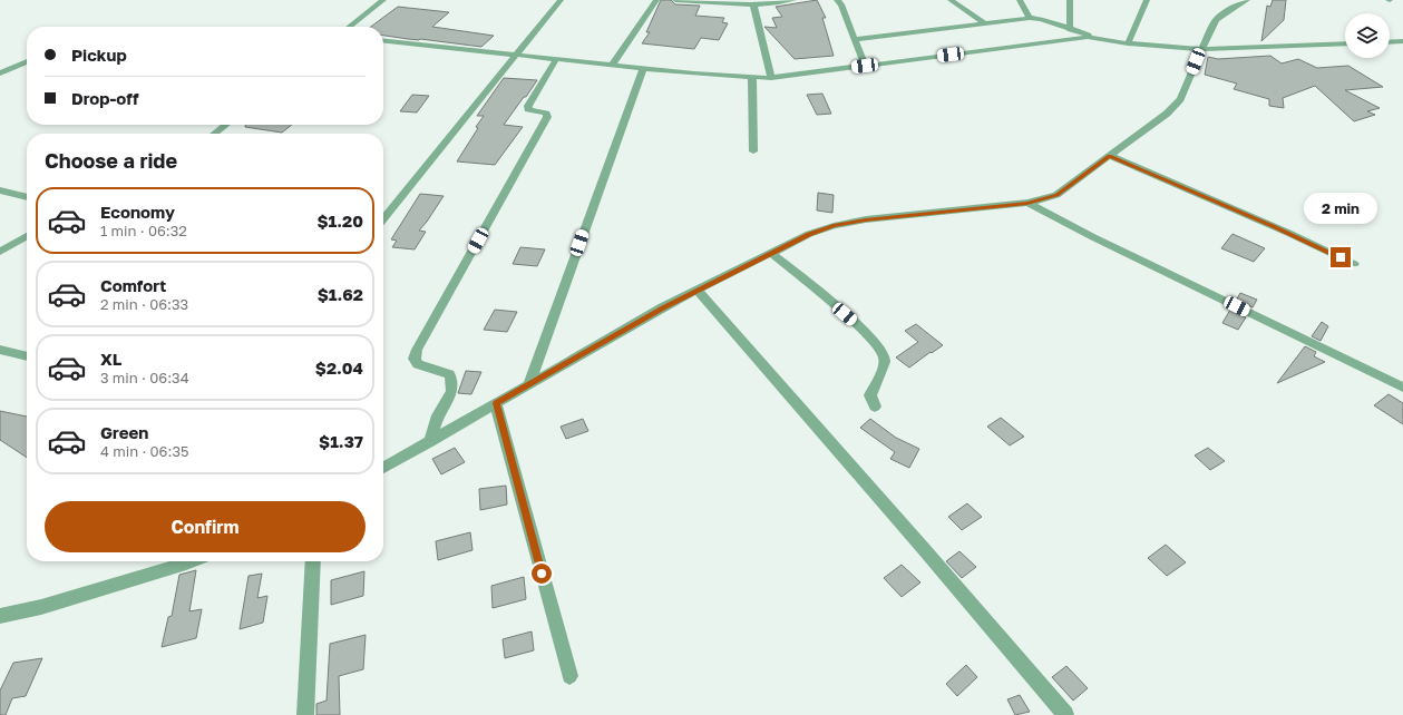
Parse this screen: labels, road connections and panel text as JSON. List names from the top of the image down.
{
  "page": {
    "banner": ["Pickup", "Drop-off"],
    "heading": "Choose a ride",
    "list": [
      {
        "name": "Economy",
        "note": "1 min · 06:32",
        "value": "$1.20"
      },
      {
        "name": "Comfort",
        "note": "2 min · 06:33",
        "value": "$1.62"
      },
      {
        "name": "XL",
        "note": "3 min · 06:34",
        "value": "$2.04"
      },
      {
        "name": "Green",
        "note": "4 min · 06:35",
        "value": "$1.37"
      }
    ],
    "bubble": "2 min",
    "buttons": "Confirm"
  }
}
